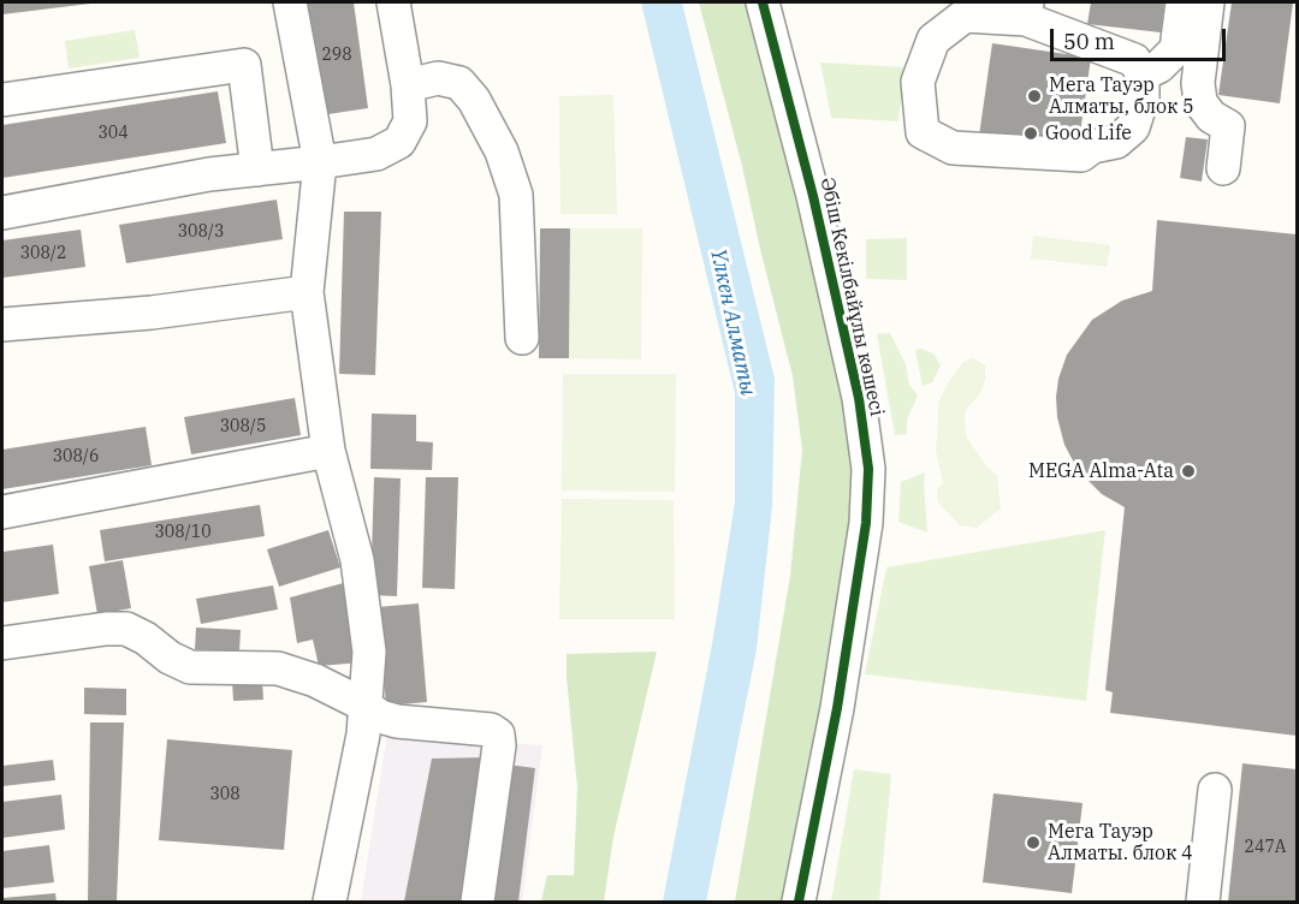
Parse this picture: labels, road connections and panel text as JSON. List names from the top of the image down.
{
  "streets": {
    "street": ["Әбіш Кекілбайұлы көшесі"]
  },
  "water": ["Үлкен Алматы"],
  "places": [
    "Мега Тауэр Алматы, блок 5",
    "Good Life",
    "MEGA Alma-Ata",
    "Мега Тауэр Алматы. блок 4"
  ],
  "house_numbers": [
    "298",
    "304",
    "308/3",
    "308/2",
    "308/5",
    "308/6",
    "308/10",
    "308",
    "247А"
  ],
  "scale_bar": "50 m"
}
